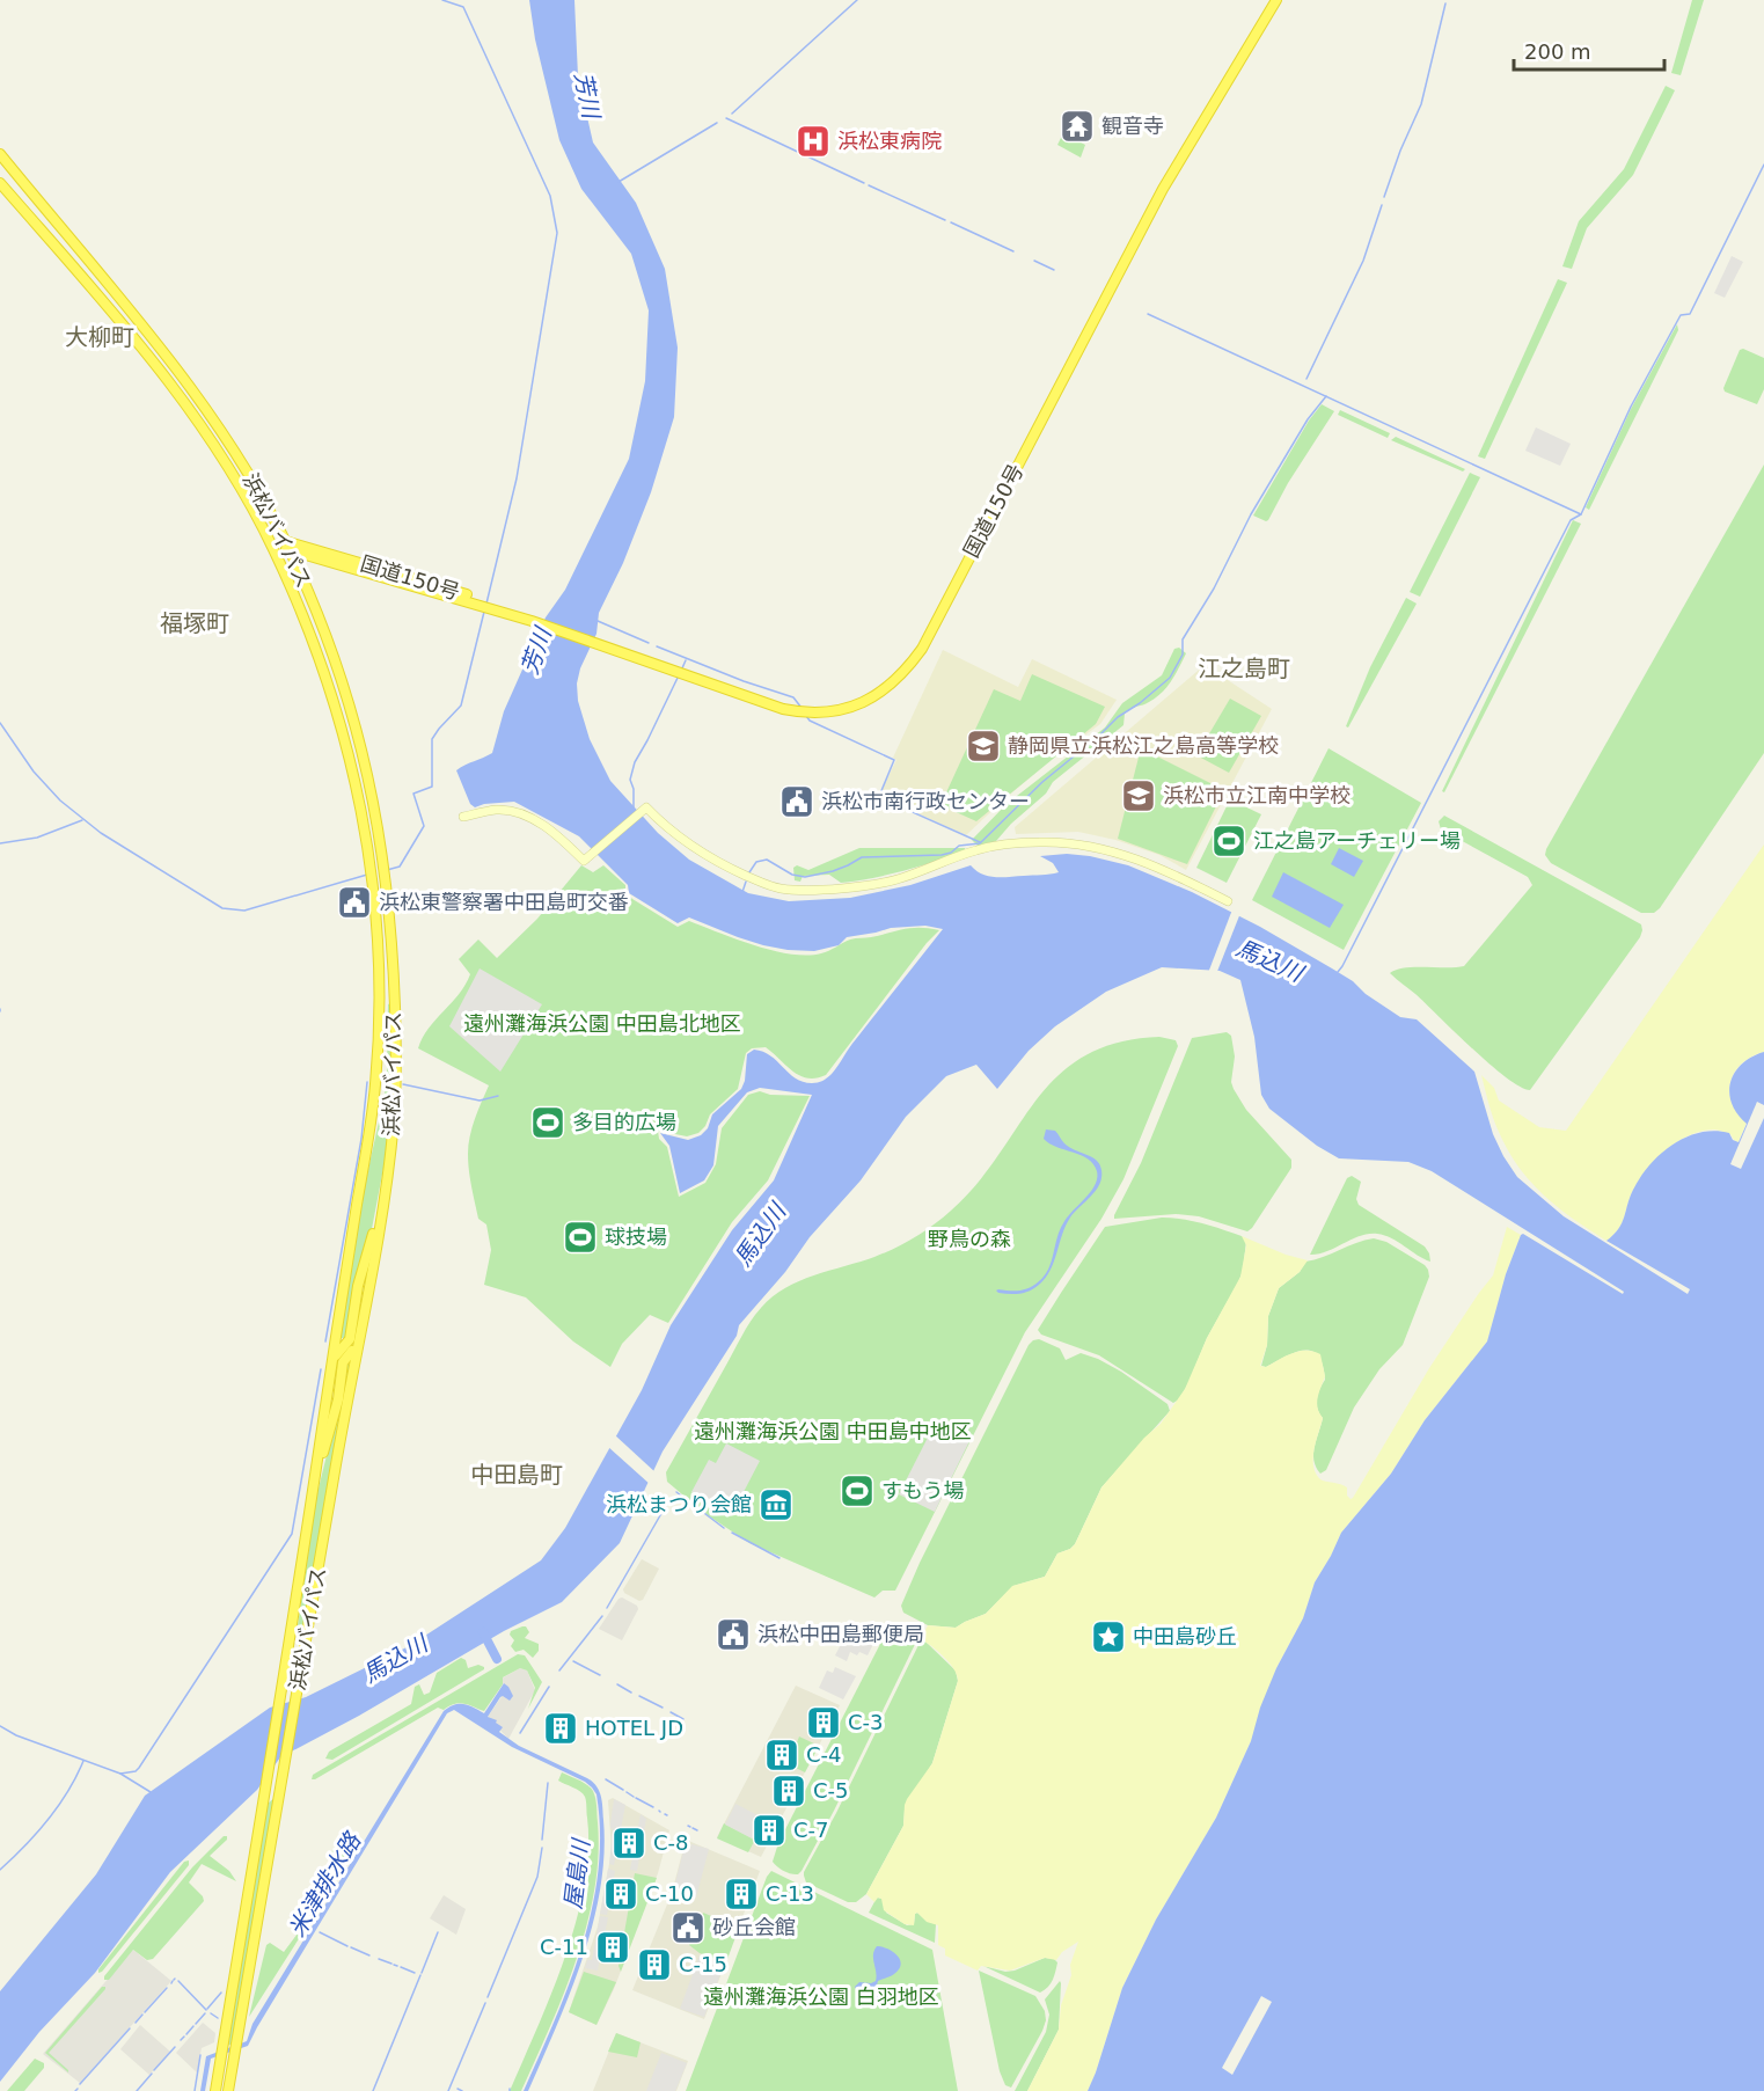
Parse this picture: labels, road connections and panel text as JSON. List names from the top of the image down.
{
  "streets": {
    "highway": ["国道150号", "浜松バイパス"]
  },
  "crossings": [
    ["国道150号", "浜松バイパス"]
  ],
  "districts": [
    "大柳町",
    "福塚町",
    "江之島町",
    "中田島町"
  ],
  "water": [
    "芳川",
    "馬込川",
    "屋島川",
    "米津排水路"
  ],
  "parks": [
    "遠州灘海浜公園 中田島北地区",
    "野鳥の森",
    "遠州灘海浜公園 中田島中地区",
    "遠州灘海浜公園 白羽地区"
  ],
  "places": {
    "temple": ["観音寺"],
    "hospital": ["浜松東病院"],
    "school or university": ["静岡県立浜松江之島高等学校", "浜松市立江南中学校"],
    "public building": [
      "浜松市南行政センター",
      "浜松東警察署中田島町交番",
      "浜松中田島郵便局",
      "砂丘会館"
    ],
    "sports": [
      "江之島アーチェリー場",
      "多目的広場",
      "球技場",
      "すもう場"
    ],
    "museum": ["浜松まつり会館"],
    "place": ["中田島砂丘"],
    "building": [
      "C-3",
      "HOTEL JD",
      "C-4",
      "C-5",
      "C-7",
      "C-8",
      "C-10",
      "C-13",
      "C-11",
      "C-15"
    ]
  },
  "scale_bar": "200 m"
}
